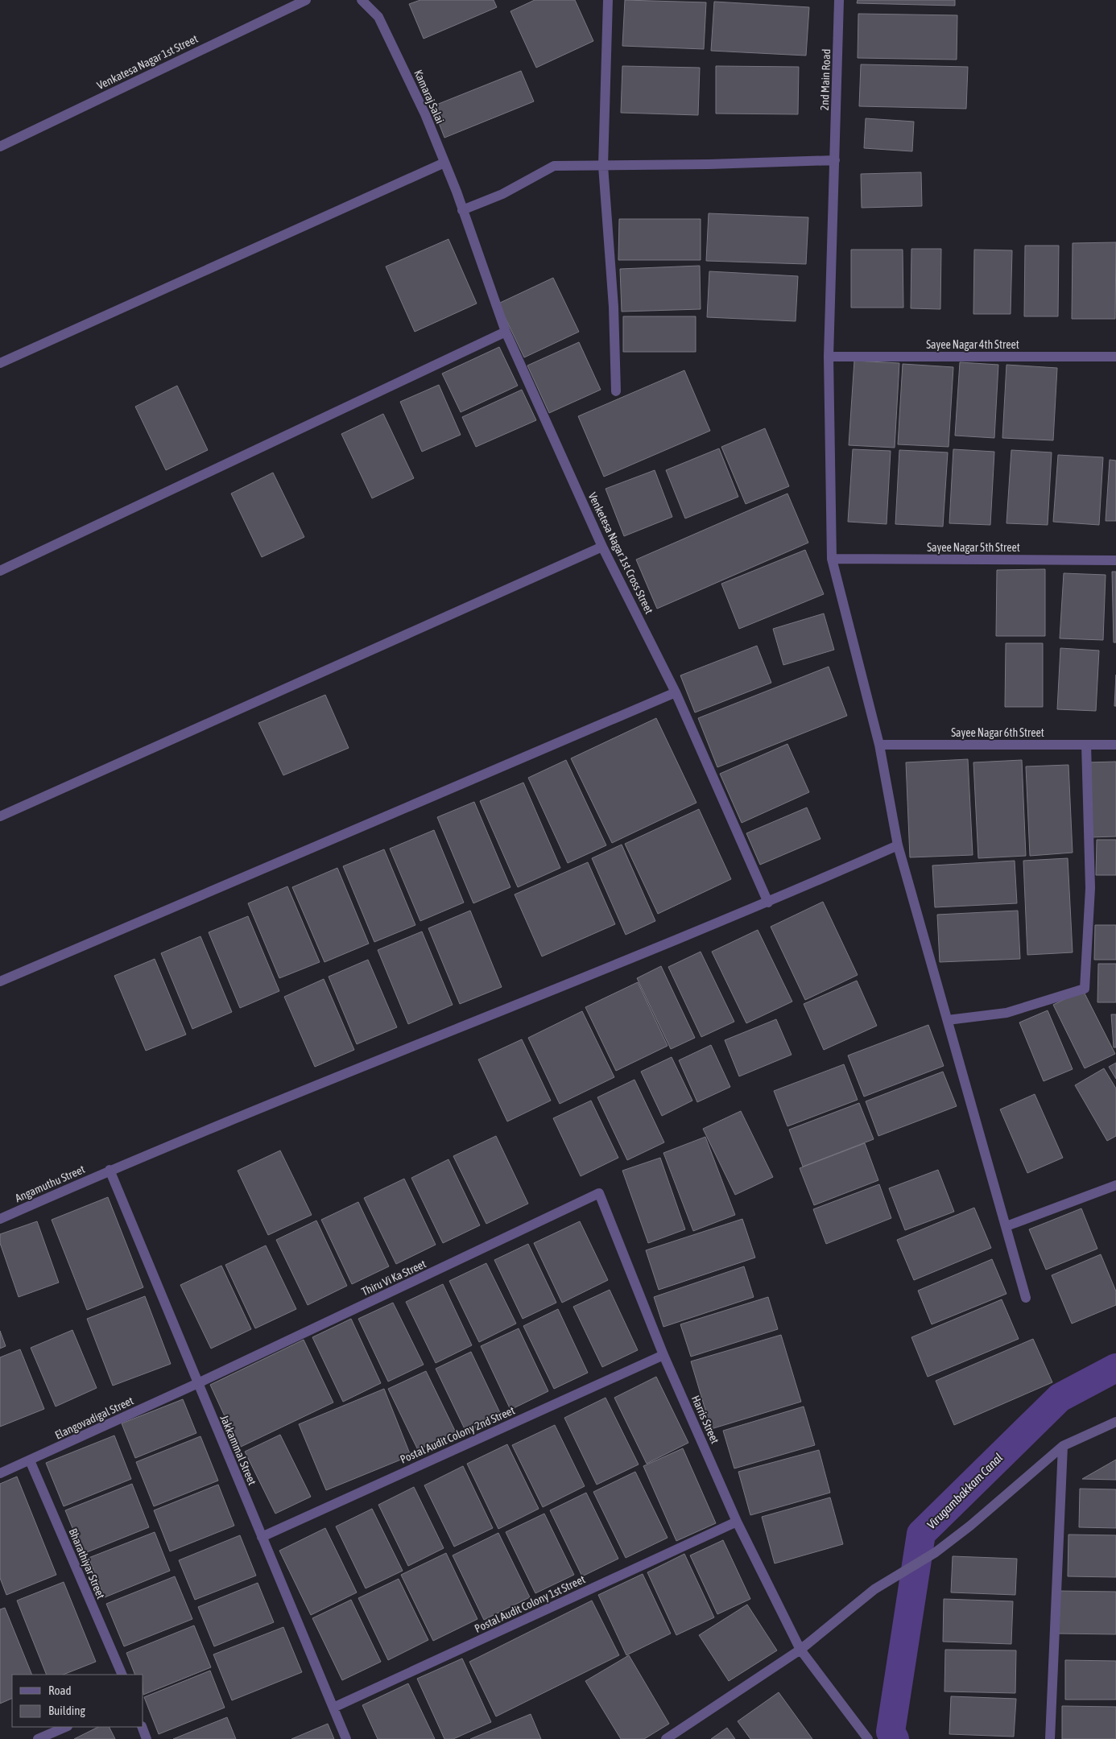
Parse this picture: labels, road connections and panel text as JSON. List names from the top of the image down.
{
  "streets": {
    "street": [
      "Venkatesa Nagar 1st Street",
      "2nd Main Road",
      "Kamaraj Salai",
      "Sayee Nagar 4th Street",
      "Sayee Nagar 5th Street",
      "Venketesa Nagar 1st Cross Street",
      "Sayee Nagar 6th Street",
      "Angamuthu Street",
      "Thiru Vi Ka Street",
      "Elangovadigal Street",
      "Harris Street",
      "Postal Audit Colony 2nd Street",
      "Jakkammal Street",
      "Bharathiyar Street",
      "Postal Audit Colony 1st Street"
    ]
  },
  "crossings": [
    ["2nd Main Road", "Sayee Nagar 4th Street"],
    ["2nd Main Road", "Sayee Nagar 5th Street"],
    ["2nd Main Road", "Sayee Nagar 6th Street"],
    ["2nd Main Road", "Angamuthu Street"],
    ["Kamaraj Salai", "Venketesa Nagar 1st Cross Street"],
    ["Venketesa Nagar 1st Cross Street", "Angamuthu Street"],
    ["Angamuthu Street", "Jakkammal Street"],
    ["Thiru Vi Ka Street", "Elangovadigal Street"],
    ["Thiru Vi Ka Street", "Harris Street"],
    ["Thiru Vi Ka Street", "Jakkammal Street"],
    ["Elangovadigal Street", "Jakkammal Street"],
    ["Elangovadigal Street", "Bharathiyar Street"],
    ["Harris Street", "Postal Audit Colony 2nd Street"],
    ["Harris Street", "Postal Audit Colony 1st Street"],
    ["Postal Audit Colony 2nd Street", "Jakkammal Street"],
    ["Jakkammal Street", "Postal Audit Colony 1st Street"]
  ],
  "water": ["Virugambakkam Canal"],
  "legend": ["Road", "Building"]
}
